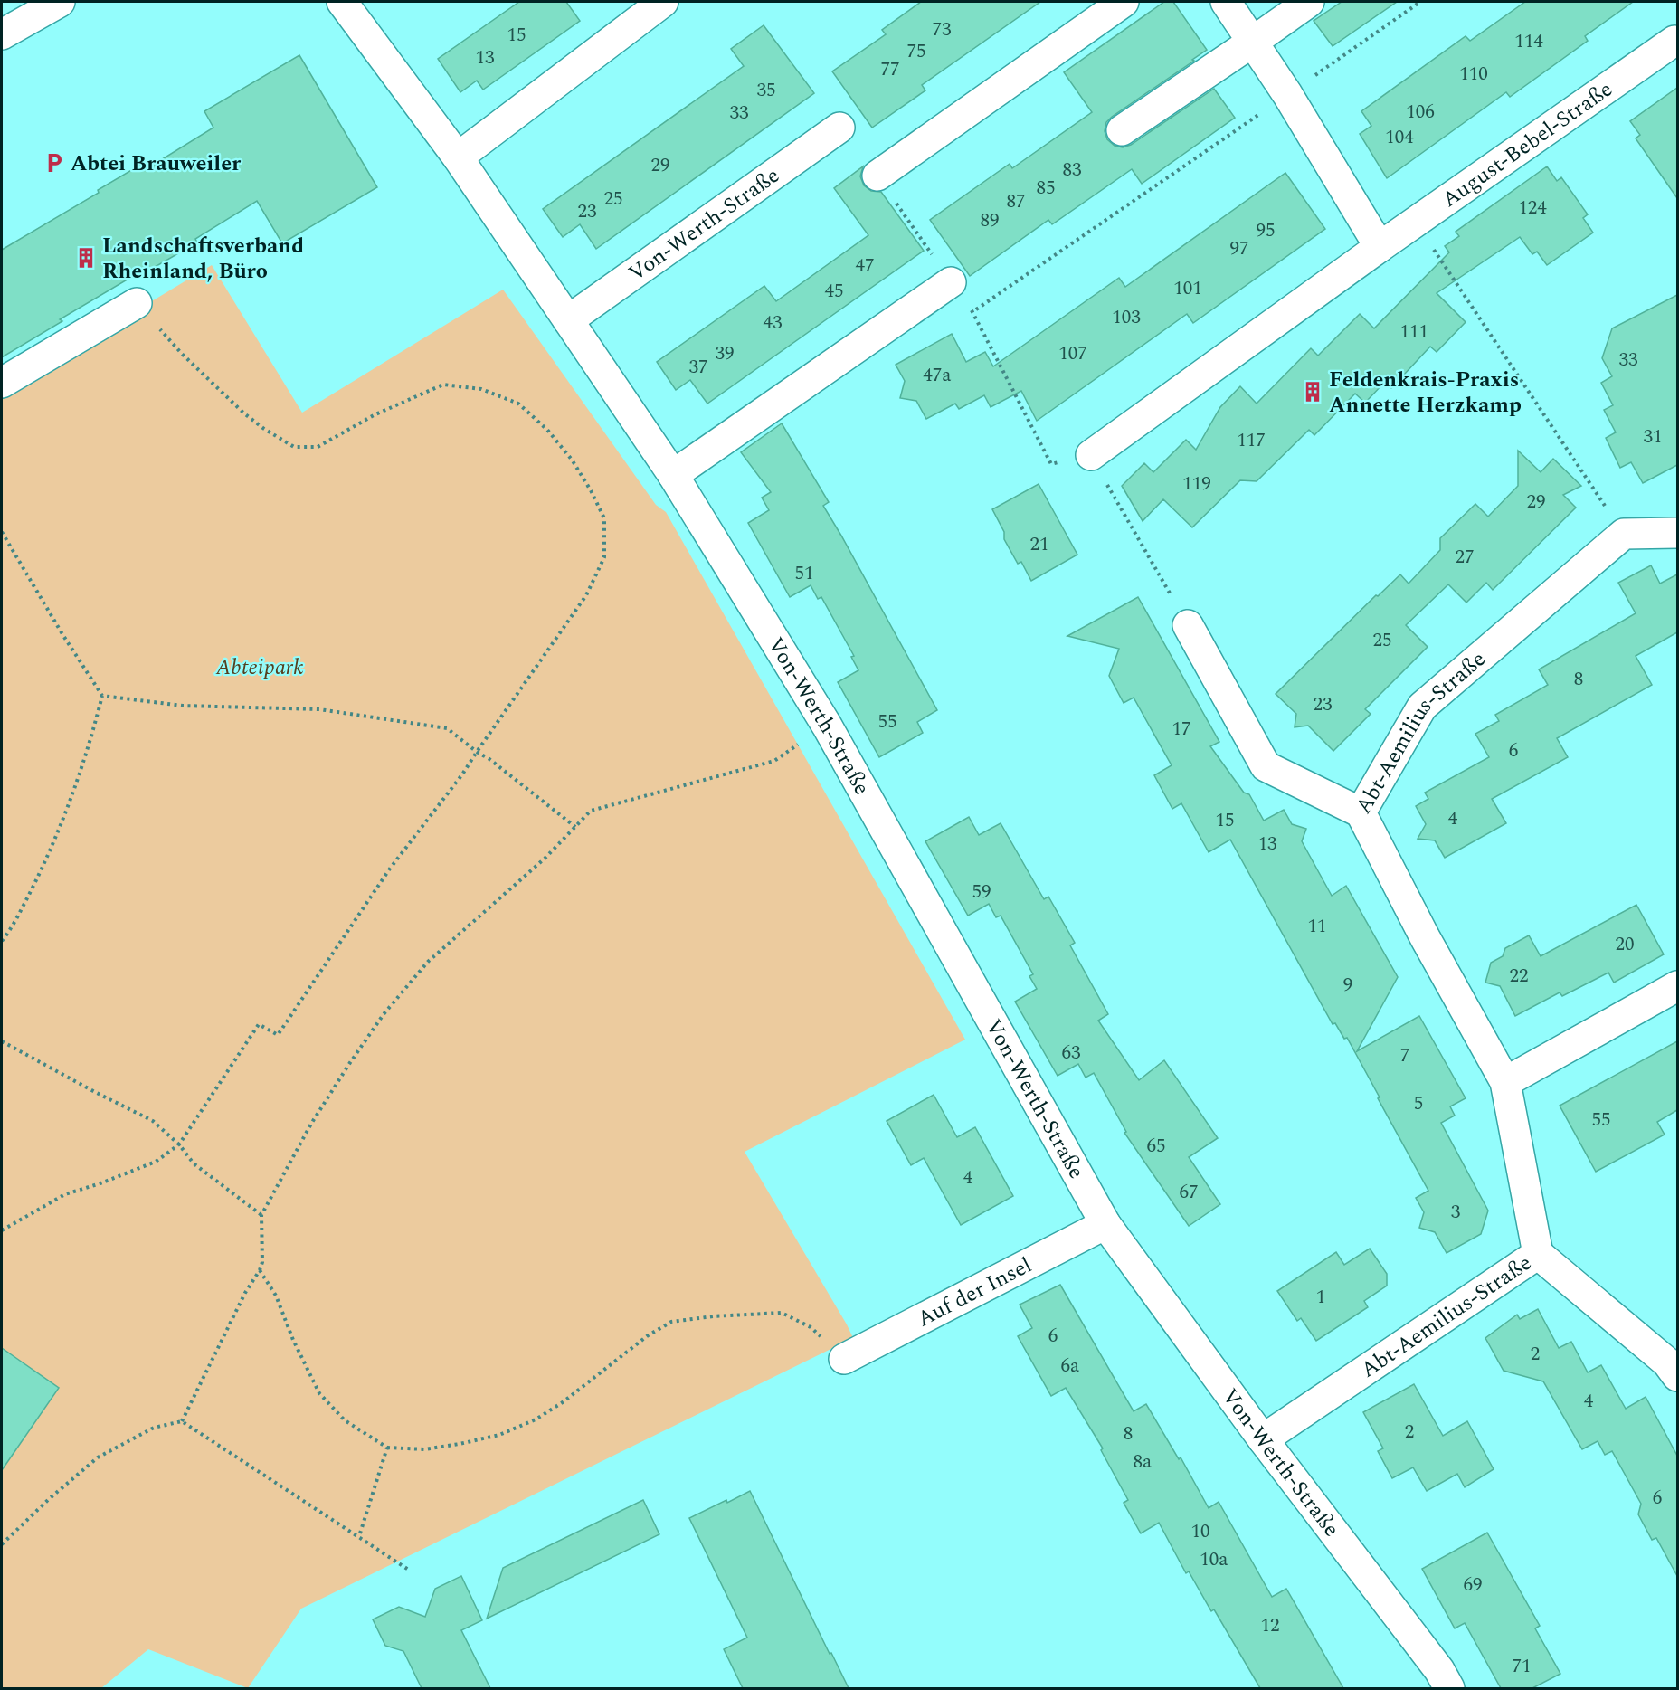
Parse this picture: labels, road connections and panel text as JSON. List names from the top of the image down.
{
  "streets": {
    "street": [
      "August-Bebel-Straße",
      "Von-Werth-Straße",
      "Abt-Aemilius-Straße",
      "Auf der Insel"
    ]
  },
  "crossings": [
    ["Von-Werth-Straße", "Abt-Aemilius-Straße"],
    ["Von-Werth-Straße", "Auf der Insel"]
  ],
  "parks": ["Abteipark"],
  "places": {
    "parking": ["Abtei Brauweiler"],
    "building": ["Landschaftsverband Rheinland, Büro", "Feldenkrais-Praxis Annette Herzkamp"]
  },
  "house_numbers": [
    "73",
    "15",
    "114",
    "75",
    "13",
    "77",
    "110",
    "35",
    "106",
    "33",
    "104",
    "29",
    "83",
    "85",
    "25",
    "87",
    "124",
    "23",
    "89",
    "95",
    "97",
    "47",
    "101",
    "45",
    "103",
    "43",
    "111",
    "39",
    "107",
    "33",
    "37",
    "47a",
    "31",
    "117",
    "119",
    "29",
    "21",
    "27",
    "51",
    "25",
    "8",
    "23",
    "55",
    "17",
    "6",
    "4",
    "15",
    "13",
    "59",
    "11",
    "20",
    "22",
    "9",
    "63",
    "7",
    "5",
    "55",
    "65",
    "4",
    "67",
    "3",
    "1",
    "6",
    "2",
    "6a",
    "4",
    "2",
    "8",
    "8a",
    "6",
    "10",
    "10a",
    "69",
    "12",
    "71"
  ]
}
